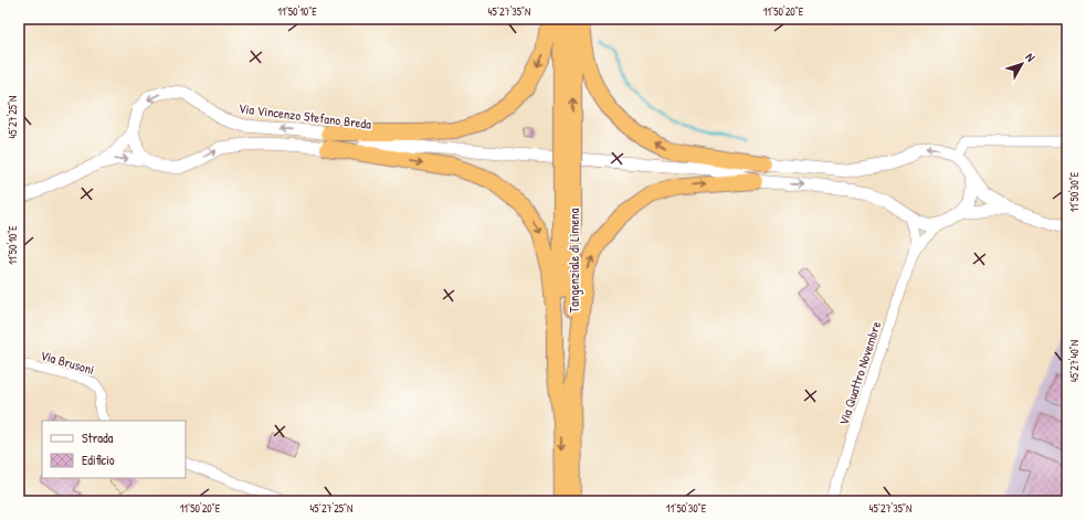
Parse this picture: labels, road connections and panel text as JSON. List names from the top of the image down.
{
  "streets": {
    "highway": ["Tangenziale di Limena"],
    "street": ["Via Vincenzo Stefano Breda", "Via Brusoni", "Via Quattro Novembre"]
  },
  "crossings": [
    ["Via Vincenzo Stefano Breda", "Via Quattro Novembre"]
  ],
  "legend": ["Strada", "Edificio"],
  "north": "top right",
  "coordinates": [
    "11°50'10\"E",
    "45°27'35\"N",
    "11°50'20\"E",
    "45°27'25\"N",
    "11°50'30\"E",
    "45°27'40\"N"
  ]
}
